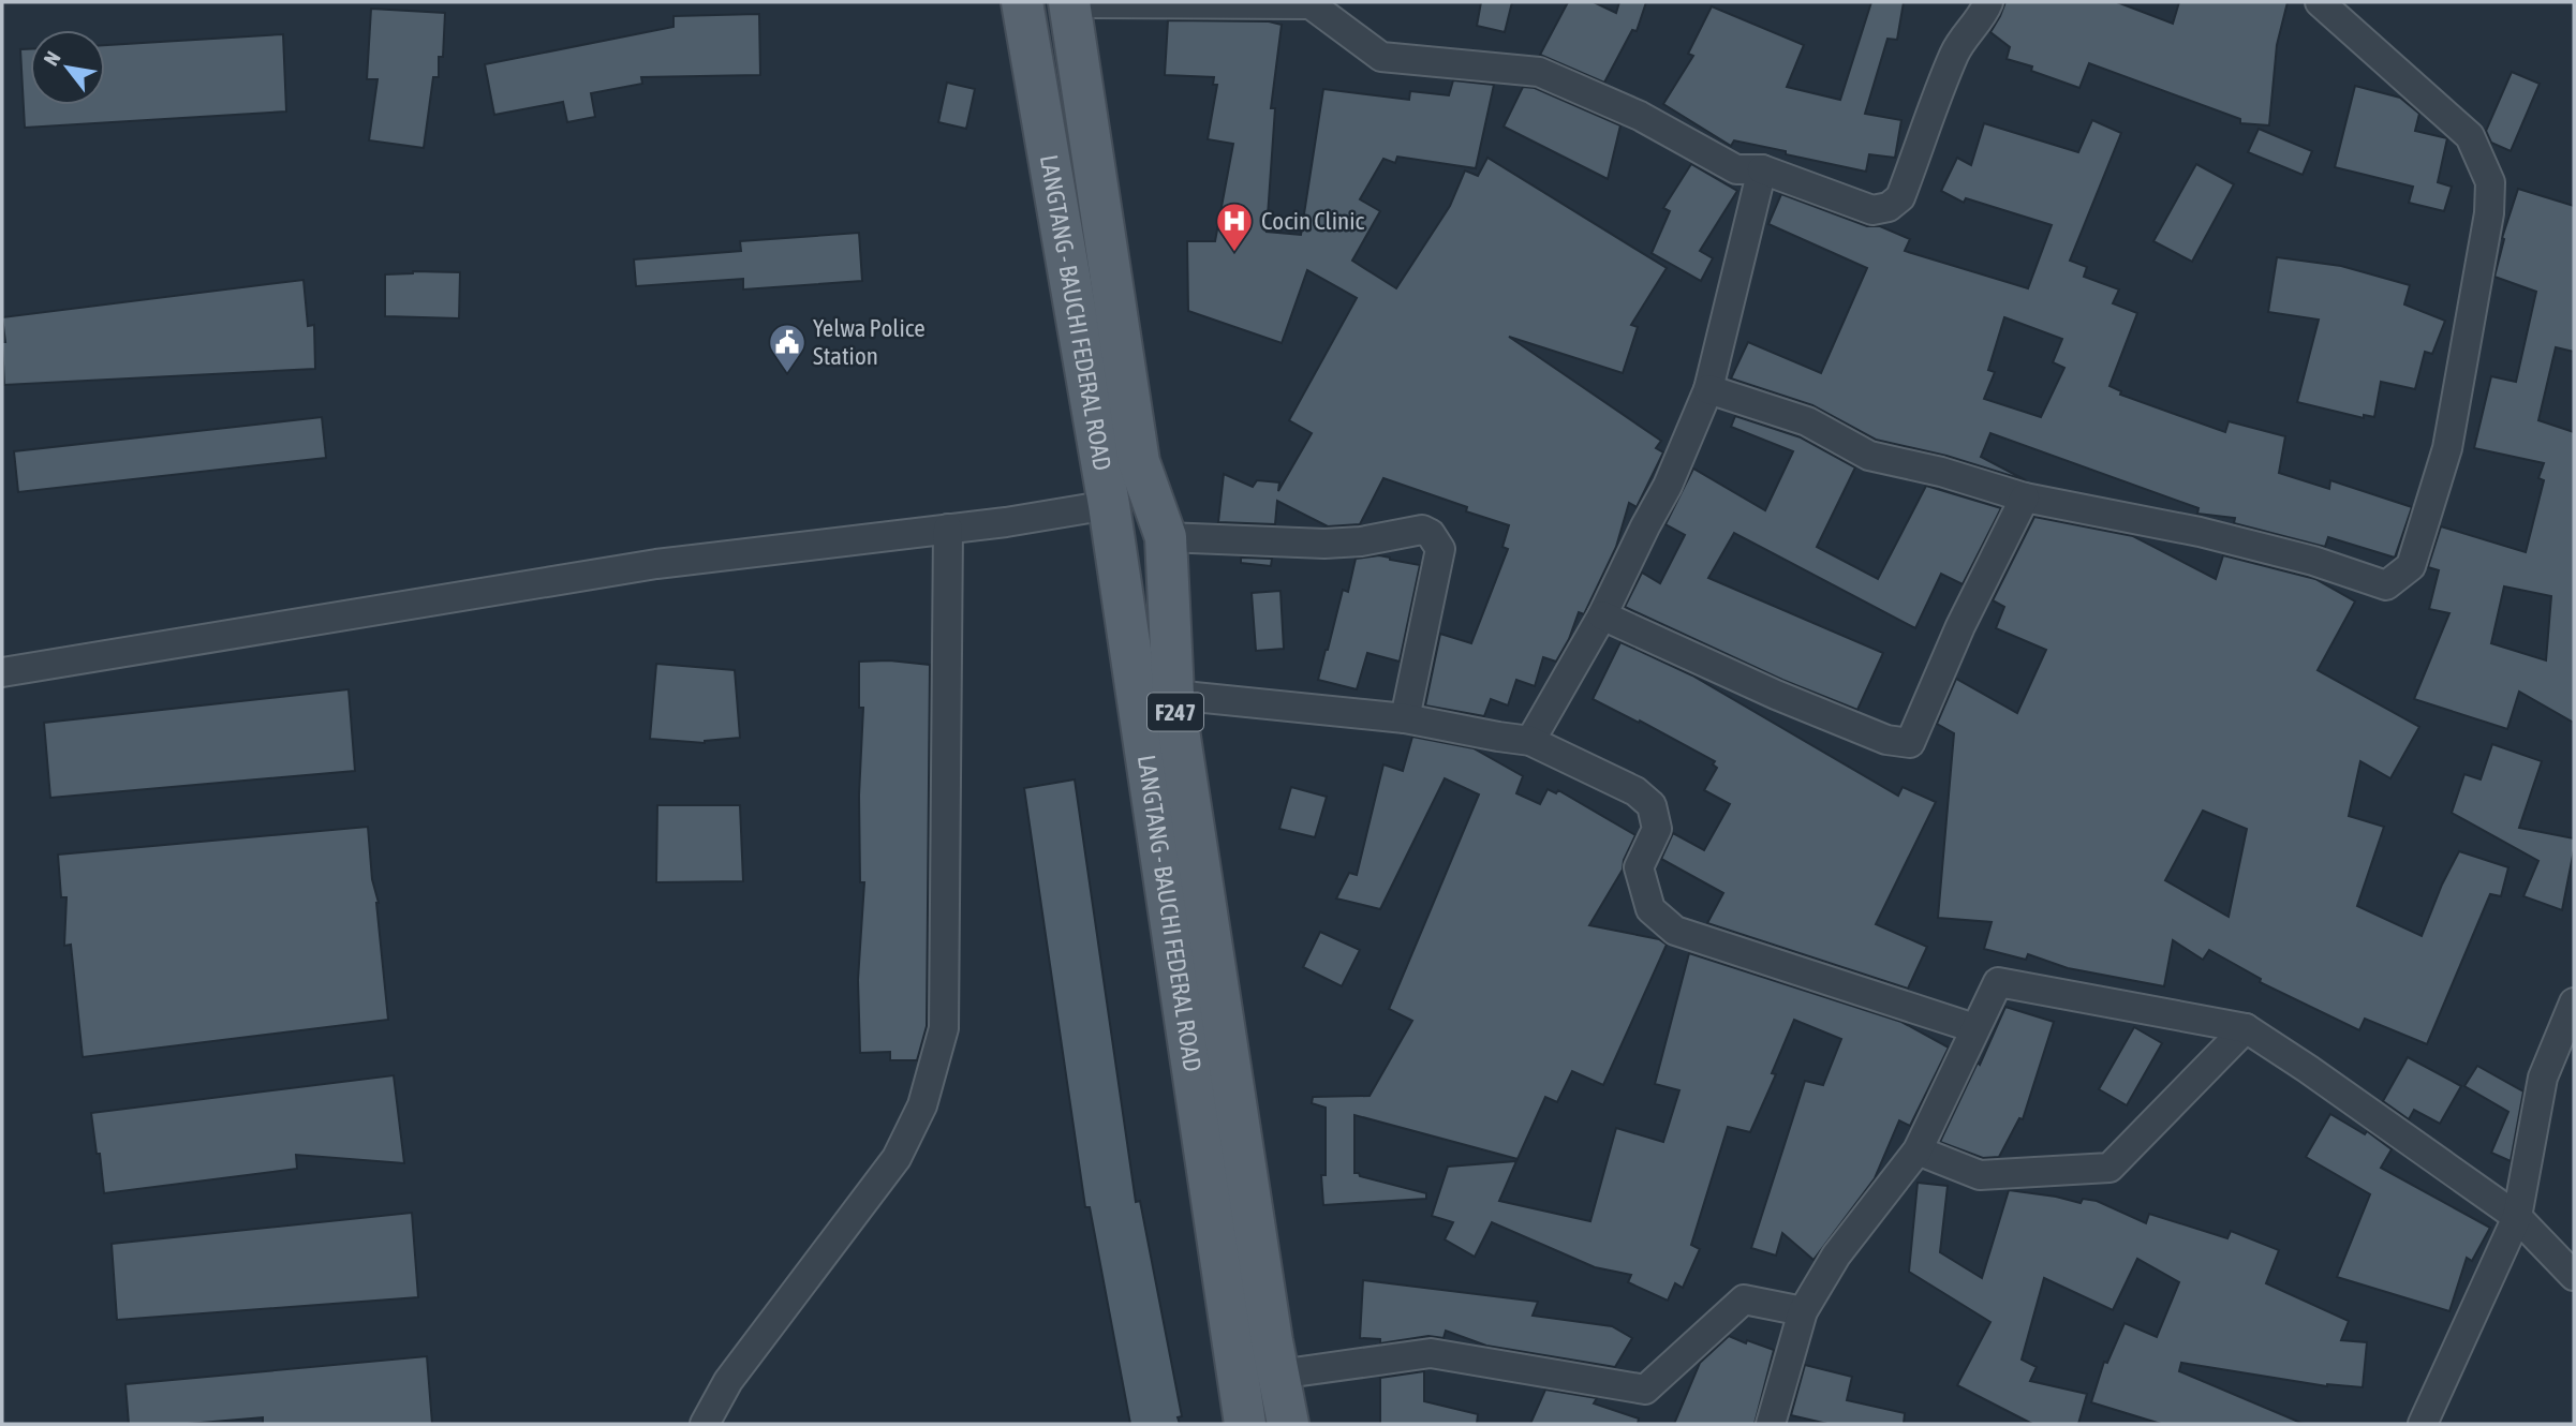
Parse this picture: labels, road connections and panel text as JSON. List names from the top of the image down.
{
  "streets": {
    "main road": ["LANGTANG - BAUCHI FEDERAL ROAD", "F247"]
  },
  "places": {
    "hospital": ["Cocin Clinic"],
    "public building": ["Yelwa Police Station"]
  },
  "north": "top left"
}
